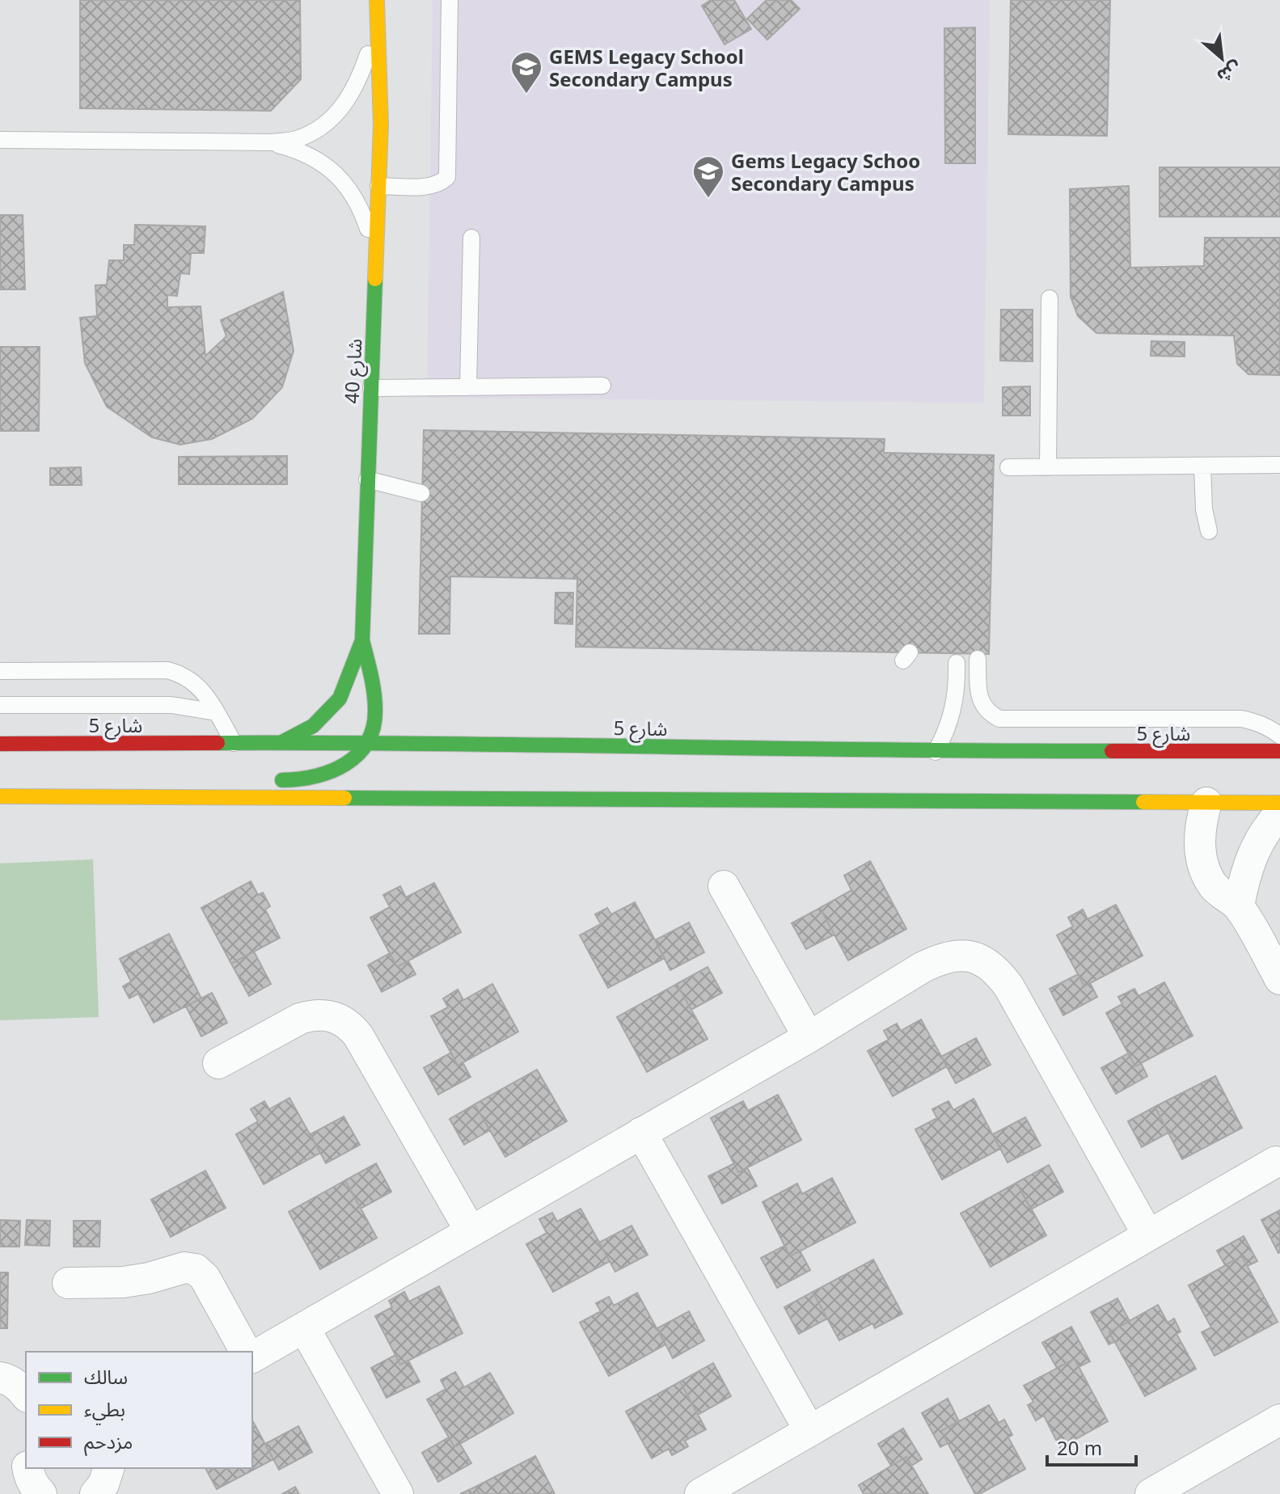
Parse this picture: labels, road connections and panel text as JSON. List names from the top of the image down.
{
  "streets": {
    "street": ["شارع 40", "شارع 5"]
  },
  "crossings": [
    ["شارع 40", "شارع 5"]
  ],
  "places": {
    "school or university": ["GEMS Legacy School Secondary Campus", "Gems Legacy Schoo Secondary Campus"]
  },
  "legend": ["سالك", "بطيء", "مزدحم"],
  "scale_bar": "20 m",
  "north": "bottom right"
}
